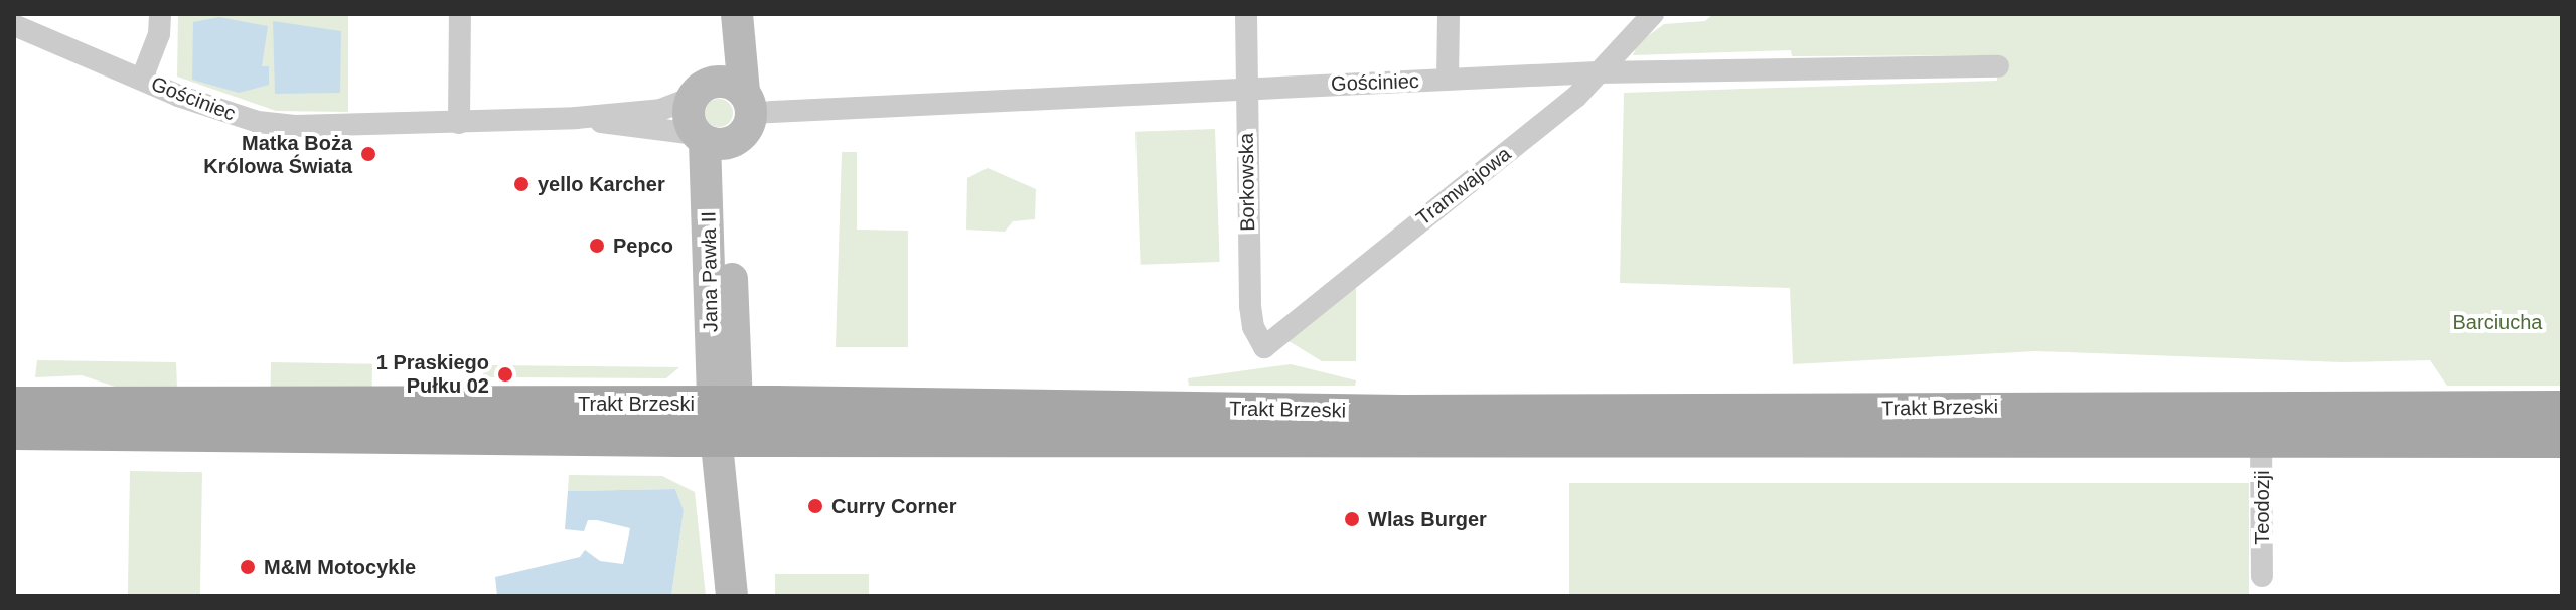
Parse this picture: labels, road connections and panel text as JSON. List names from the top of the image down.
{
  "streets": {
    "main road": ["Trakt Brzeski"],
    "street": [
      "Gościniec",
      "Borkowska",
      "Tramwajowa",
      "Jana Pawła II",
      "Teodozji"
    ]
  },
  "crossings": [
    ["Gościniec", "Borkowska"],
    ["Gościniec", "Tramwajowa"],
    ["Gościniec", "Jana Pawła II"],
    ["Borkowska", "Tramwajowa"],
    ["Jana Pawła II", "Trakt Brzeski"],
    ["Trakt Brzeski", "Teodozji"]
  ],
  "parks": ["Barciucha"],
  "places": [
    "Matka Boża Królowa Świata",
    "yello Karcher",
    "Pepco",
    "1 Praskiego Pułku 02",
    "Curry Corner",
    "Wlas Burger",
    "M&M Motocykle"
  ]
}
